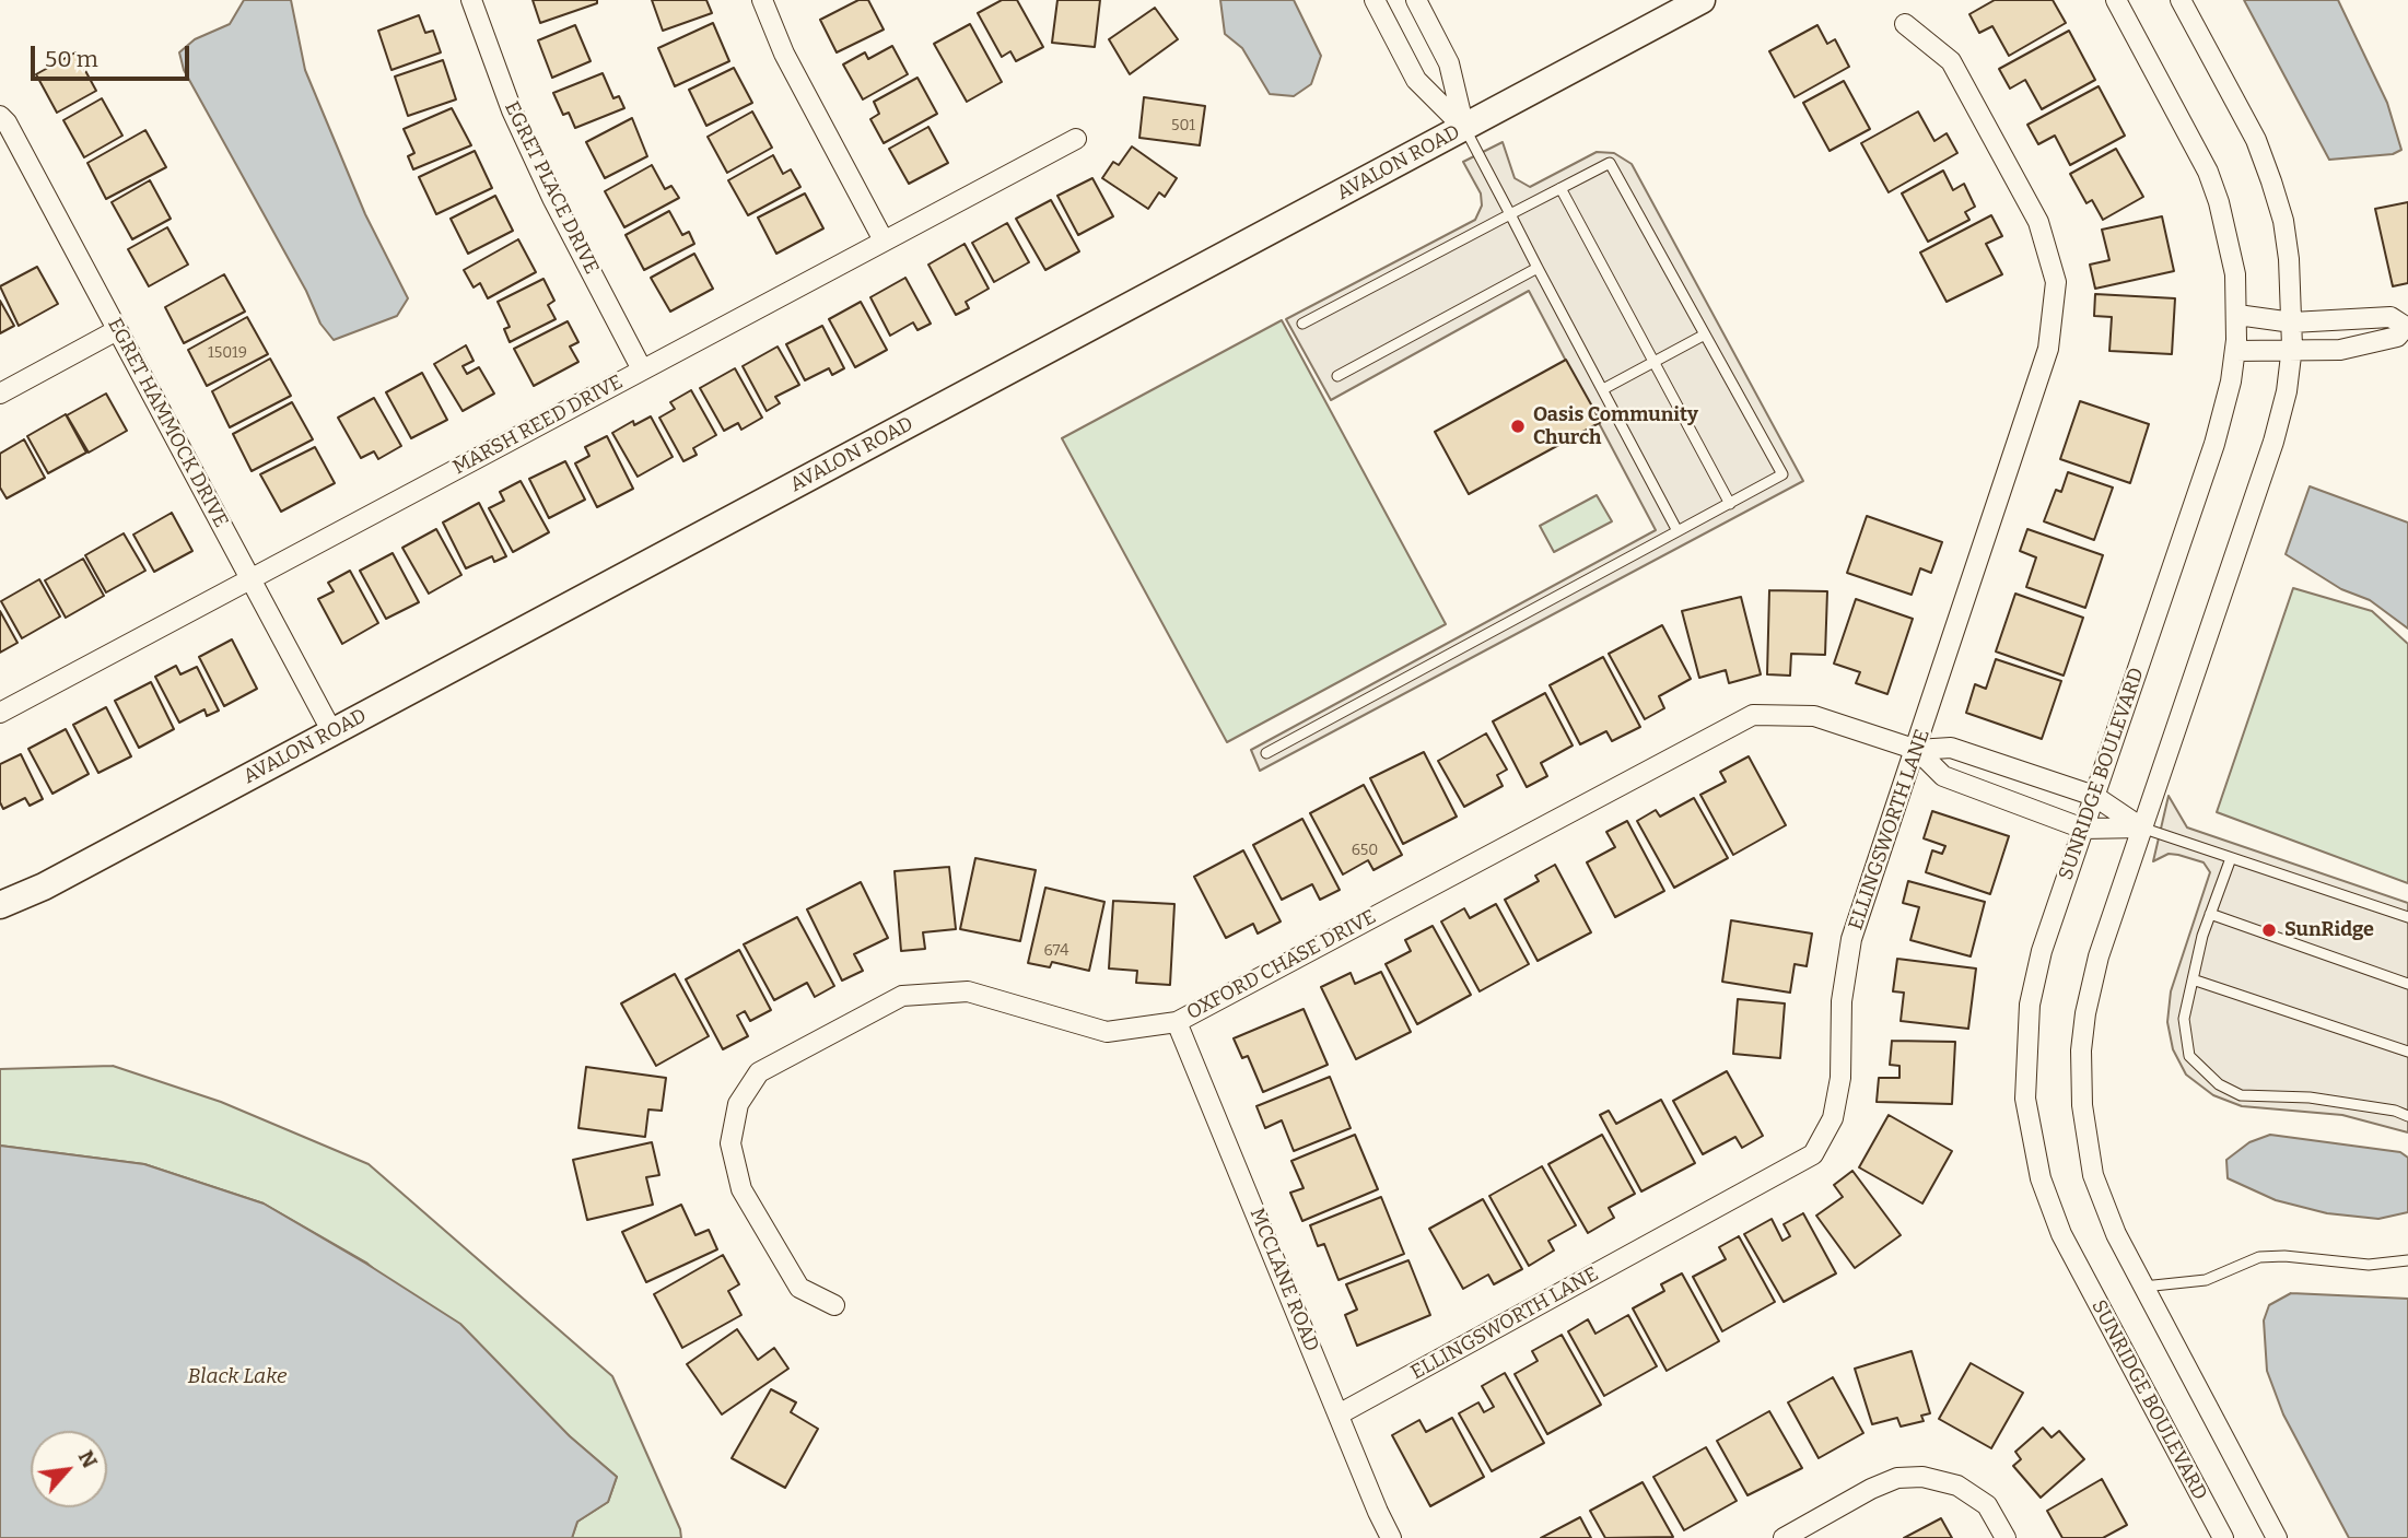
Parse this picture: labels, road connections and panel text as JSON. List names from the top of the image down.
{
  "streets": {
    "main road": ["AVALON ROAD"],
    "street": [
      "EGRET PLACE DRIVE",
      "EGRET HAMMOCK DRIVE",
      "MARSH REED DRIVE",
      "SUNRIDGE BOULEVARD",
      "ELLINGSWORTH LANE",
      "OXFORD CHASE DRIVE",
      "MCCLANE ROAD"
    ]
  },
  "crossings": [
    ["AVALON ROAD", "EGRET HAMMOCK DRIVE"],
    ["EGRET PLACE DRIVE", "MARSH REED DRIVE"],
    ["EGRET HAMMOCK DRIVE", "MARSH REED DRIVE"],
    ["SUNRIDGE BOULEVARD", "OXFORD CHASE DRIVE"],
    ["ELLINGSWORTH LANE", "OXFORD CHASE DRIVE"],
    ["ELLINGSWORTH LANE", "MCCLANE ROAD"],
    ["OXFORD CHASE DRIVE", "MCCLANE ROAD"]
  ],
  "water": ["Black Lake"],
  "places": ["Oasis Community Church", "SunRidge"],
  "house_numbers": [
    "501",
    "15019",
    "650",
    "674"
  ],
  "scale_bar": "50 m",
  "north": "top right"
}
